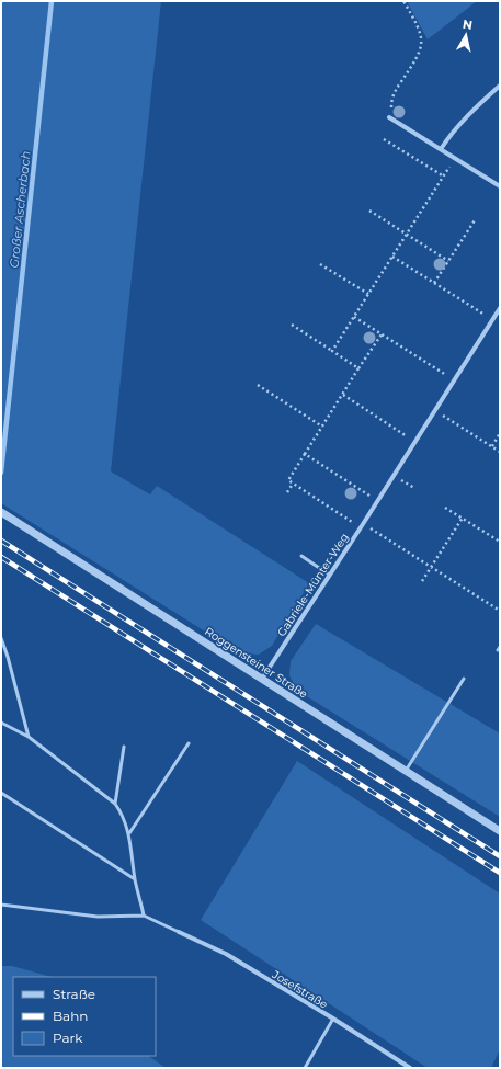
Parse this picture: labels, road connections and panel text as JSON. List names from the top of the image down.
{
  "streets": {
    "street": ["Gabriele-Münter-Weg", "Roggensteiner Straße", "Josefstraße"]
  },
  "crossings": [
    ["Gabriele-Münter-Weg", "Roggensteiner Straße"]
  ],
  "water": ["Großer Ascherbach"],
  "legend": ["Straße", "Bahn", "Park"],
  "north": "top"
}
